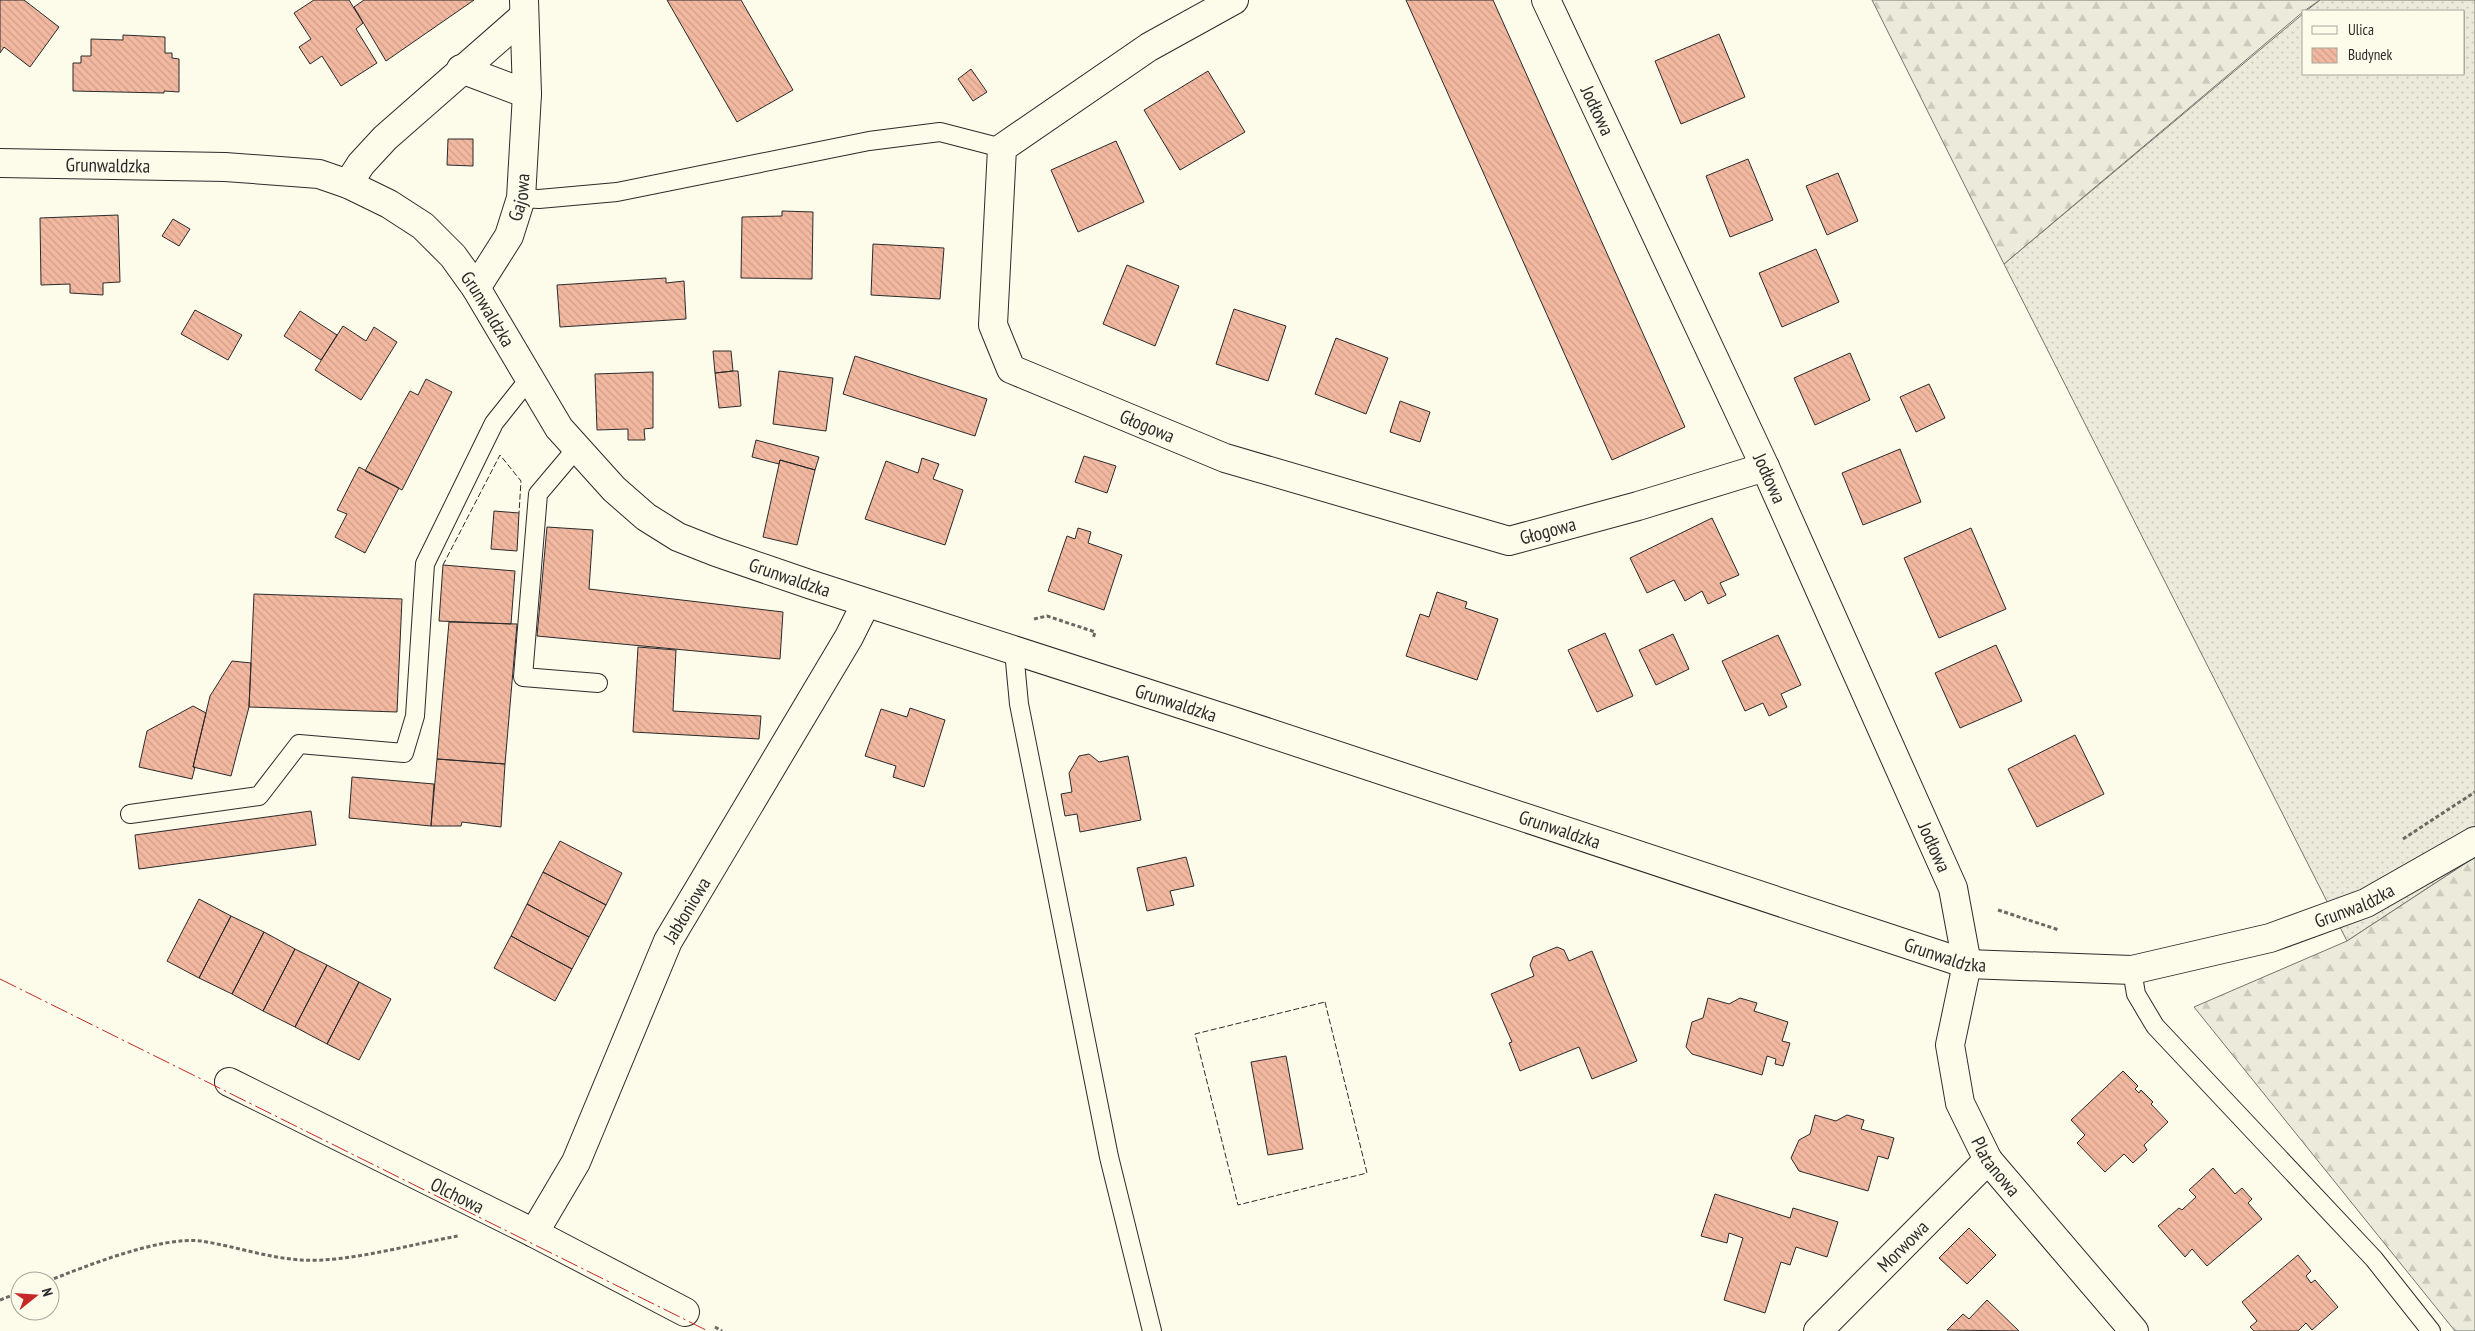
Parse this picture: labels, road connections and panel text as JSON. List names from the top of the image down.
{
  "streets": {
    "street": [
      "Jodłowa",
      "Grunwaldzka",
      "Gajowa",
      "Głogowa",
      "Jabłoniowa",
      "Platanowa",
      "Olchowa",
      "Morwowa"
    ]
  },
  "crossings": [
    ["Jodłowa", "Grunwaldzka"],
    ["Jodłowa", "Głogowa"],
    ["Jodłowa", "Platanowa"],
    ["Grunwaldzka", "Gajowa"],
    ["Grunwaldzka", "Jabłoniowa"],
    ["Grunwaldzka", "Platanowa"],
    ["Jabłoniowa", "Olchowa"],
    ["Platanowa", "Morwowa"]
  ],
  "legend": ["Ulica", "Budynek"],
  "north": "right"
}
